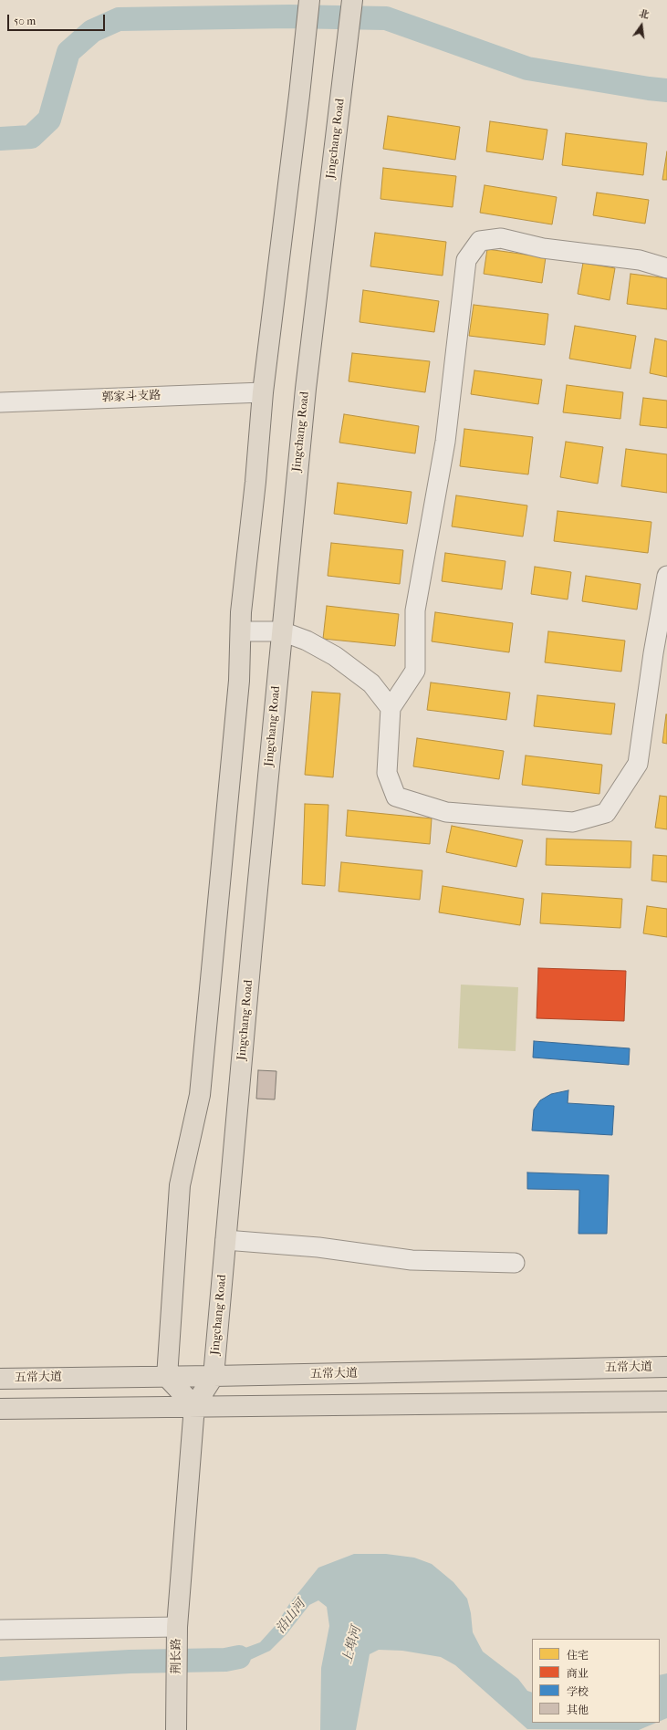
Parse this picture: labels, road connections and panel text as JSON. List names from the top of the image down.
{
  "streets": {
    "main road": ["Jingchang Road", "五常大道", "荆长路"],
    "street": ["郭家斗支路"]
  },
  "crossings": [
    ["Jingchang Road", "五常大道"],
    ["Jingchang Road", "荆长路"]
  ],
  "water": ["沿山河", "上埠河"],
  "legend": [
    "住宅",
    "商业",
    "学校",
    "其他"
  ],
  "scale_bar": "50 m",
  "north": "top"
}
